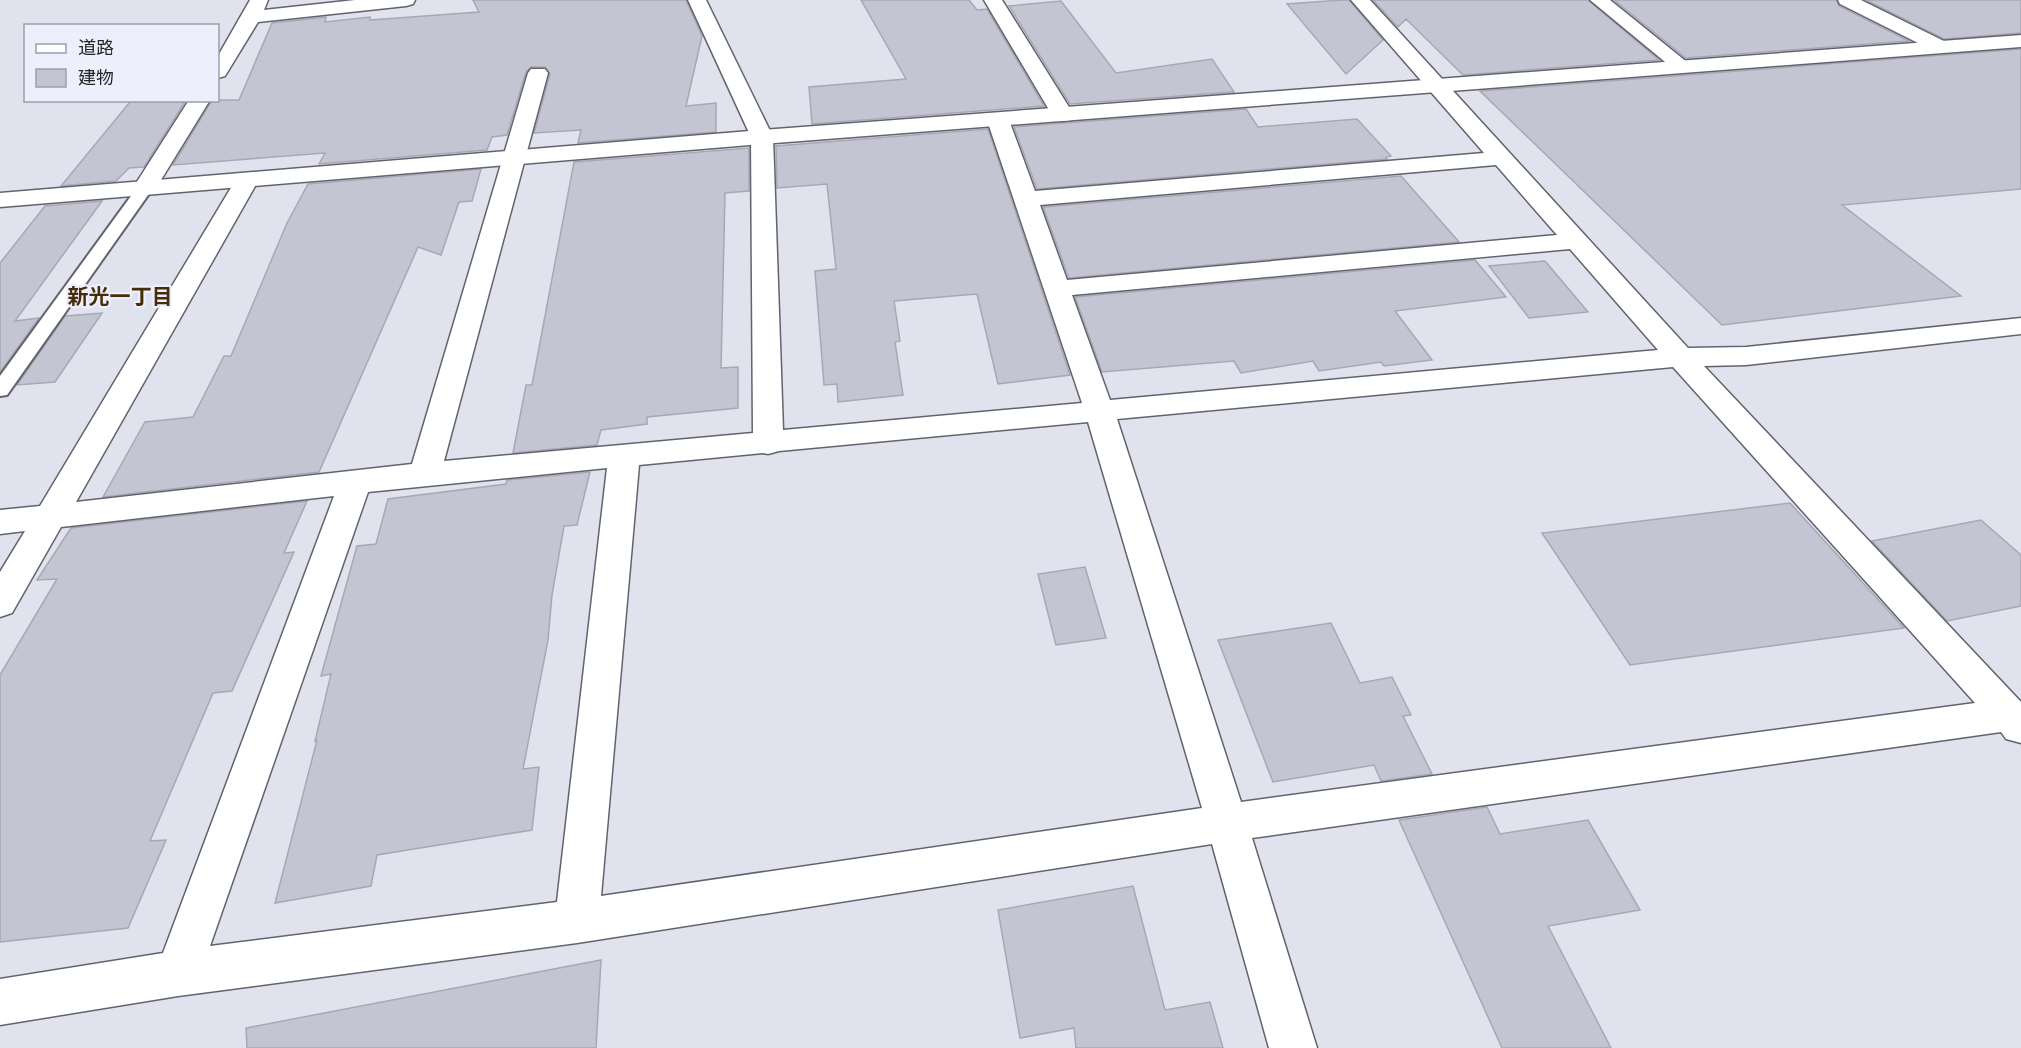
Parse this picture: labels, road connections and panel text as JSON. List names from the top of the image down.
{
  "districts": ["新光一丁目"],
  "legend": ["道路", "建物"]
}
